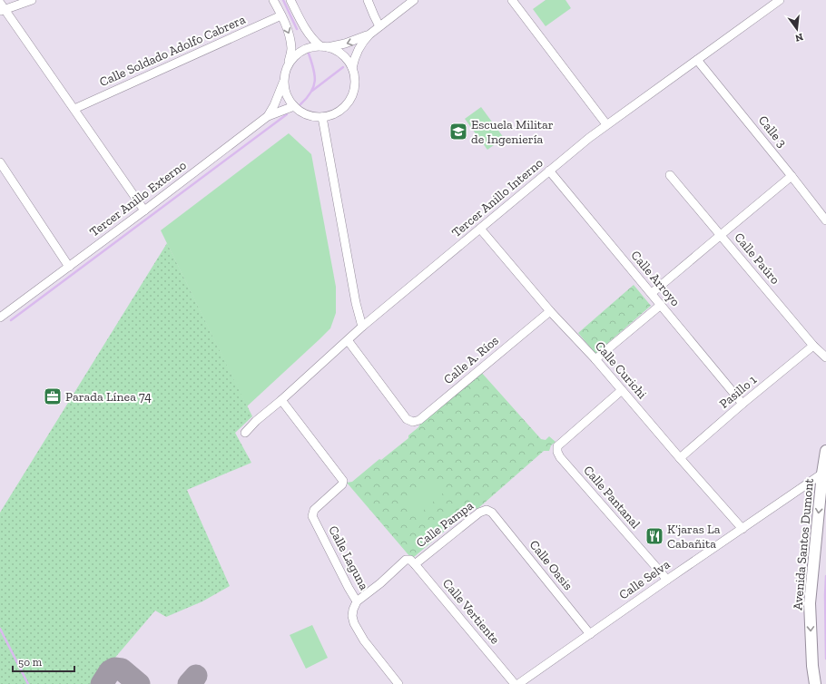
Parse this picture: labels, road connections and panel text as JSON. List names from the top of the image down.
{
  "streets": {
    "main road": ["Avenida Santos Dumont"],
    "street": [
      "Calle Soldado Adolfo Cabrera",
      "Calle 3",
      "Tercer Anillo Interno",
      "Tercer Anillo Externo",
      "Calle Paúro",
      "Calle Arroyo",
      "Calle A. Ríos",
      "Calle Curichi",
      "Pasillo 1",
      "Calle Pantanal",
      "Calle Pampa",
      "Calle Laguna",
      "Calle Oasis",
      "Calle Selva",
      "Calle Vertiente"
    ]
  },
  "crossings": [
    ["Calle 3", "Tercer Anillo Interno"],
    ["Tercer Anillo Interno", "Calle Arroyo"],
    ["Tercer Anillo Interno", "Calle A. Ríos"],
    ["Tercer Anillo Interno", "Calle Curichi"],
    ["Tercer Anillo Interno", "Calle Laguna"],
    ["Calle Paúro", "Pasillo 1"],
    ["Calle Arroyo", "Pasillo 1"],
    ["Calle A. Ríos", "Calle Curichi"],
    ["Calle Curichi", "Pasillo 1"],
    ["Calle Curichi", "Calle Pantanal"],
    ["Calle Curichi", "Calle Selva"],
    ["Calle Pantanal", "Calle Selva"],
    ["Calle Pampa", "Calle Laguna"],
    ["Calle Pampa", "Calle Oasis"],
    ["Calle Pampa", "Calle Vertiente"],
    ["Avenida Santos Dumont", "Calle Selva"],
    ["Calle Oasis", "Calle Selva"]
  ],
  "one_way": ["Avenida Santos Dumont"],
  "places": {
    "school or university": ["Escuela Militar de Ingeniería"],
    "office": ["Parada Línea 74"],
    "restaurant": ["K’jaras La Cabañita"]
  },
  "scale_bar": "50 m",
  "north": "bottom"
}
